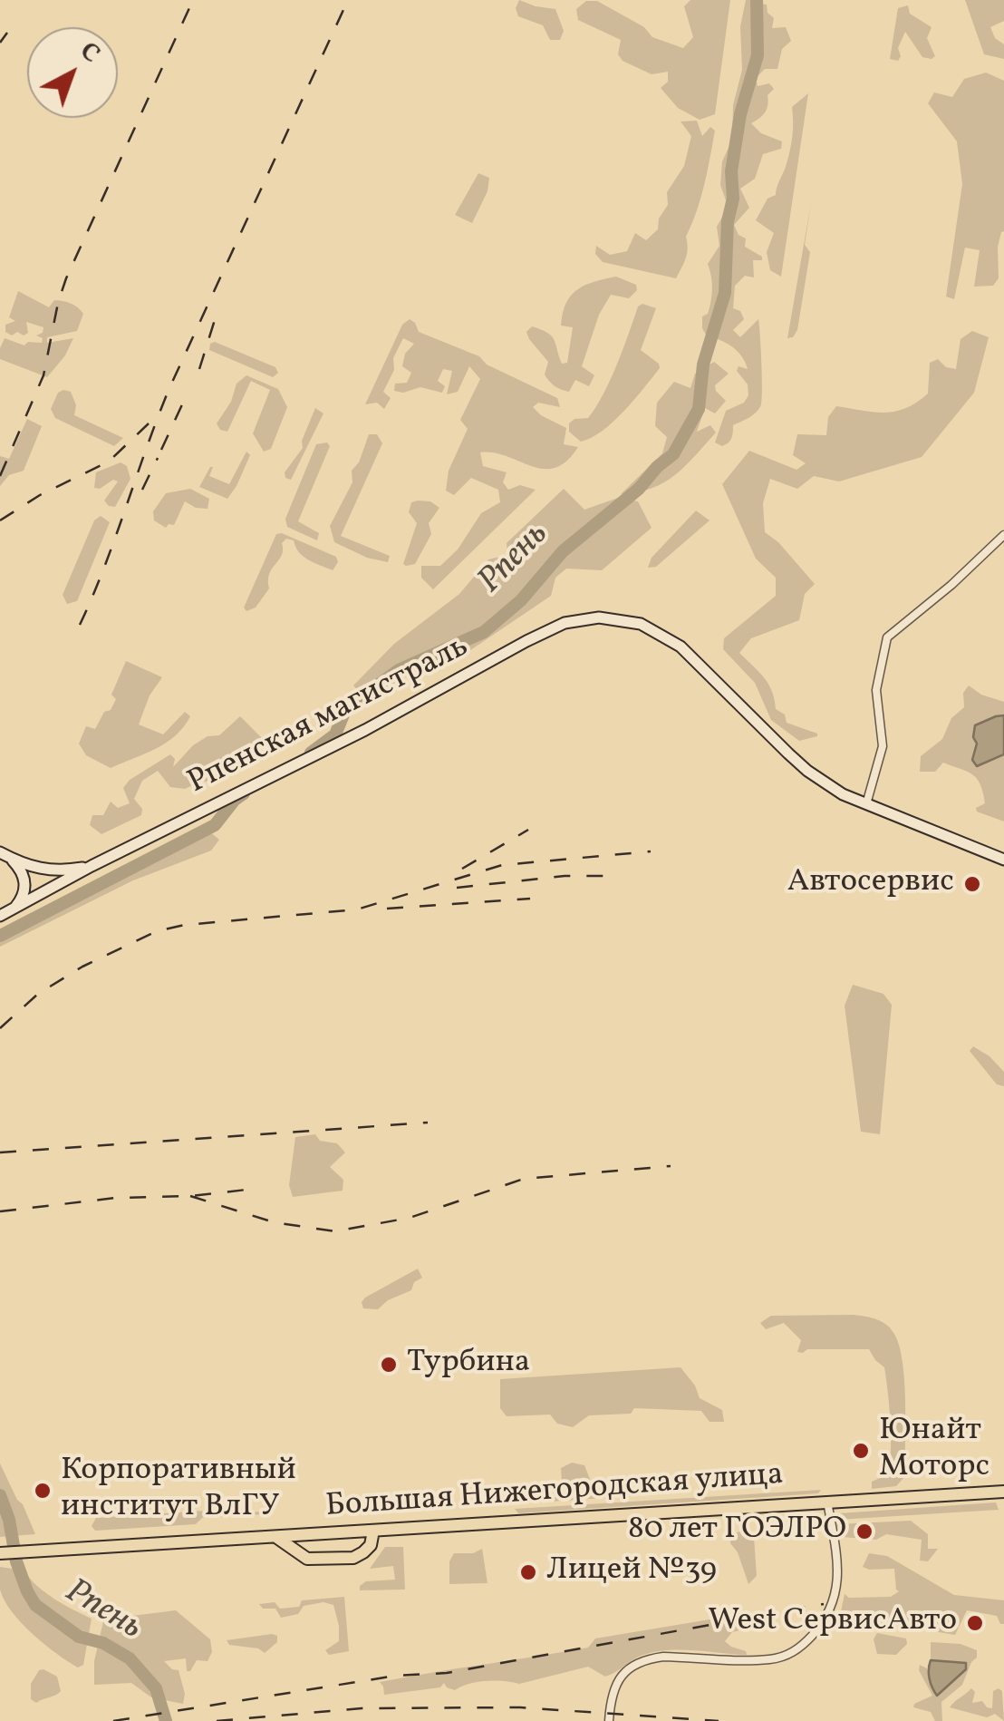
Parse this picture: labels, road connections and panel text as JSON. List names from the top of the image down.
{
  "streets": {
    "main road": ["Рпенская магистраль", "Большая Нижегородская улица"]
  },
  "water": ["Рпень"],
  "places": [
    "Автосервис",
    "Турбина",
    "Юнайт Моторс",
    "Корпоративный институт ВлГУ",
    "80 лет ГОЭЛРО",
    "Лицей №39",
    "West СервисАвто"
  ],
  "north": "top right"
}
